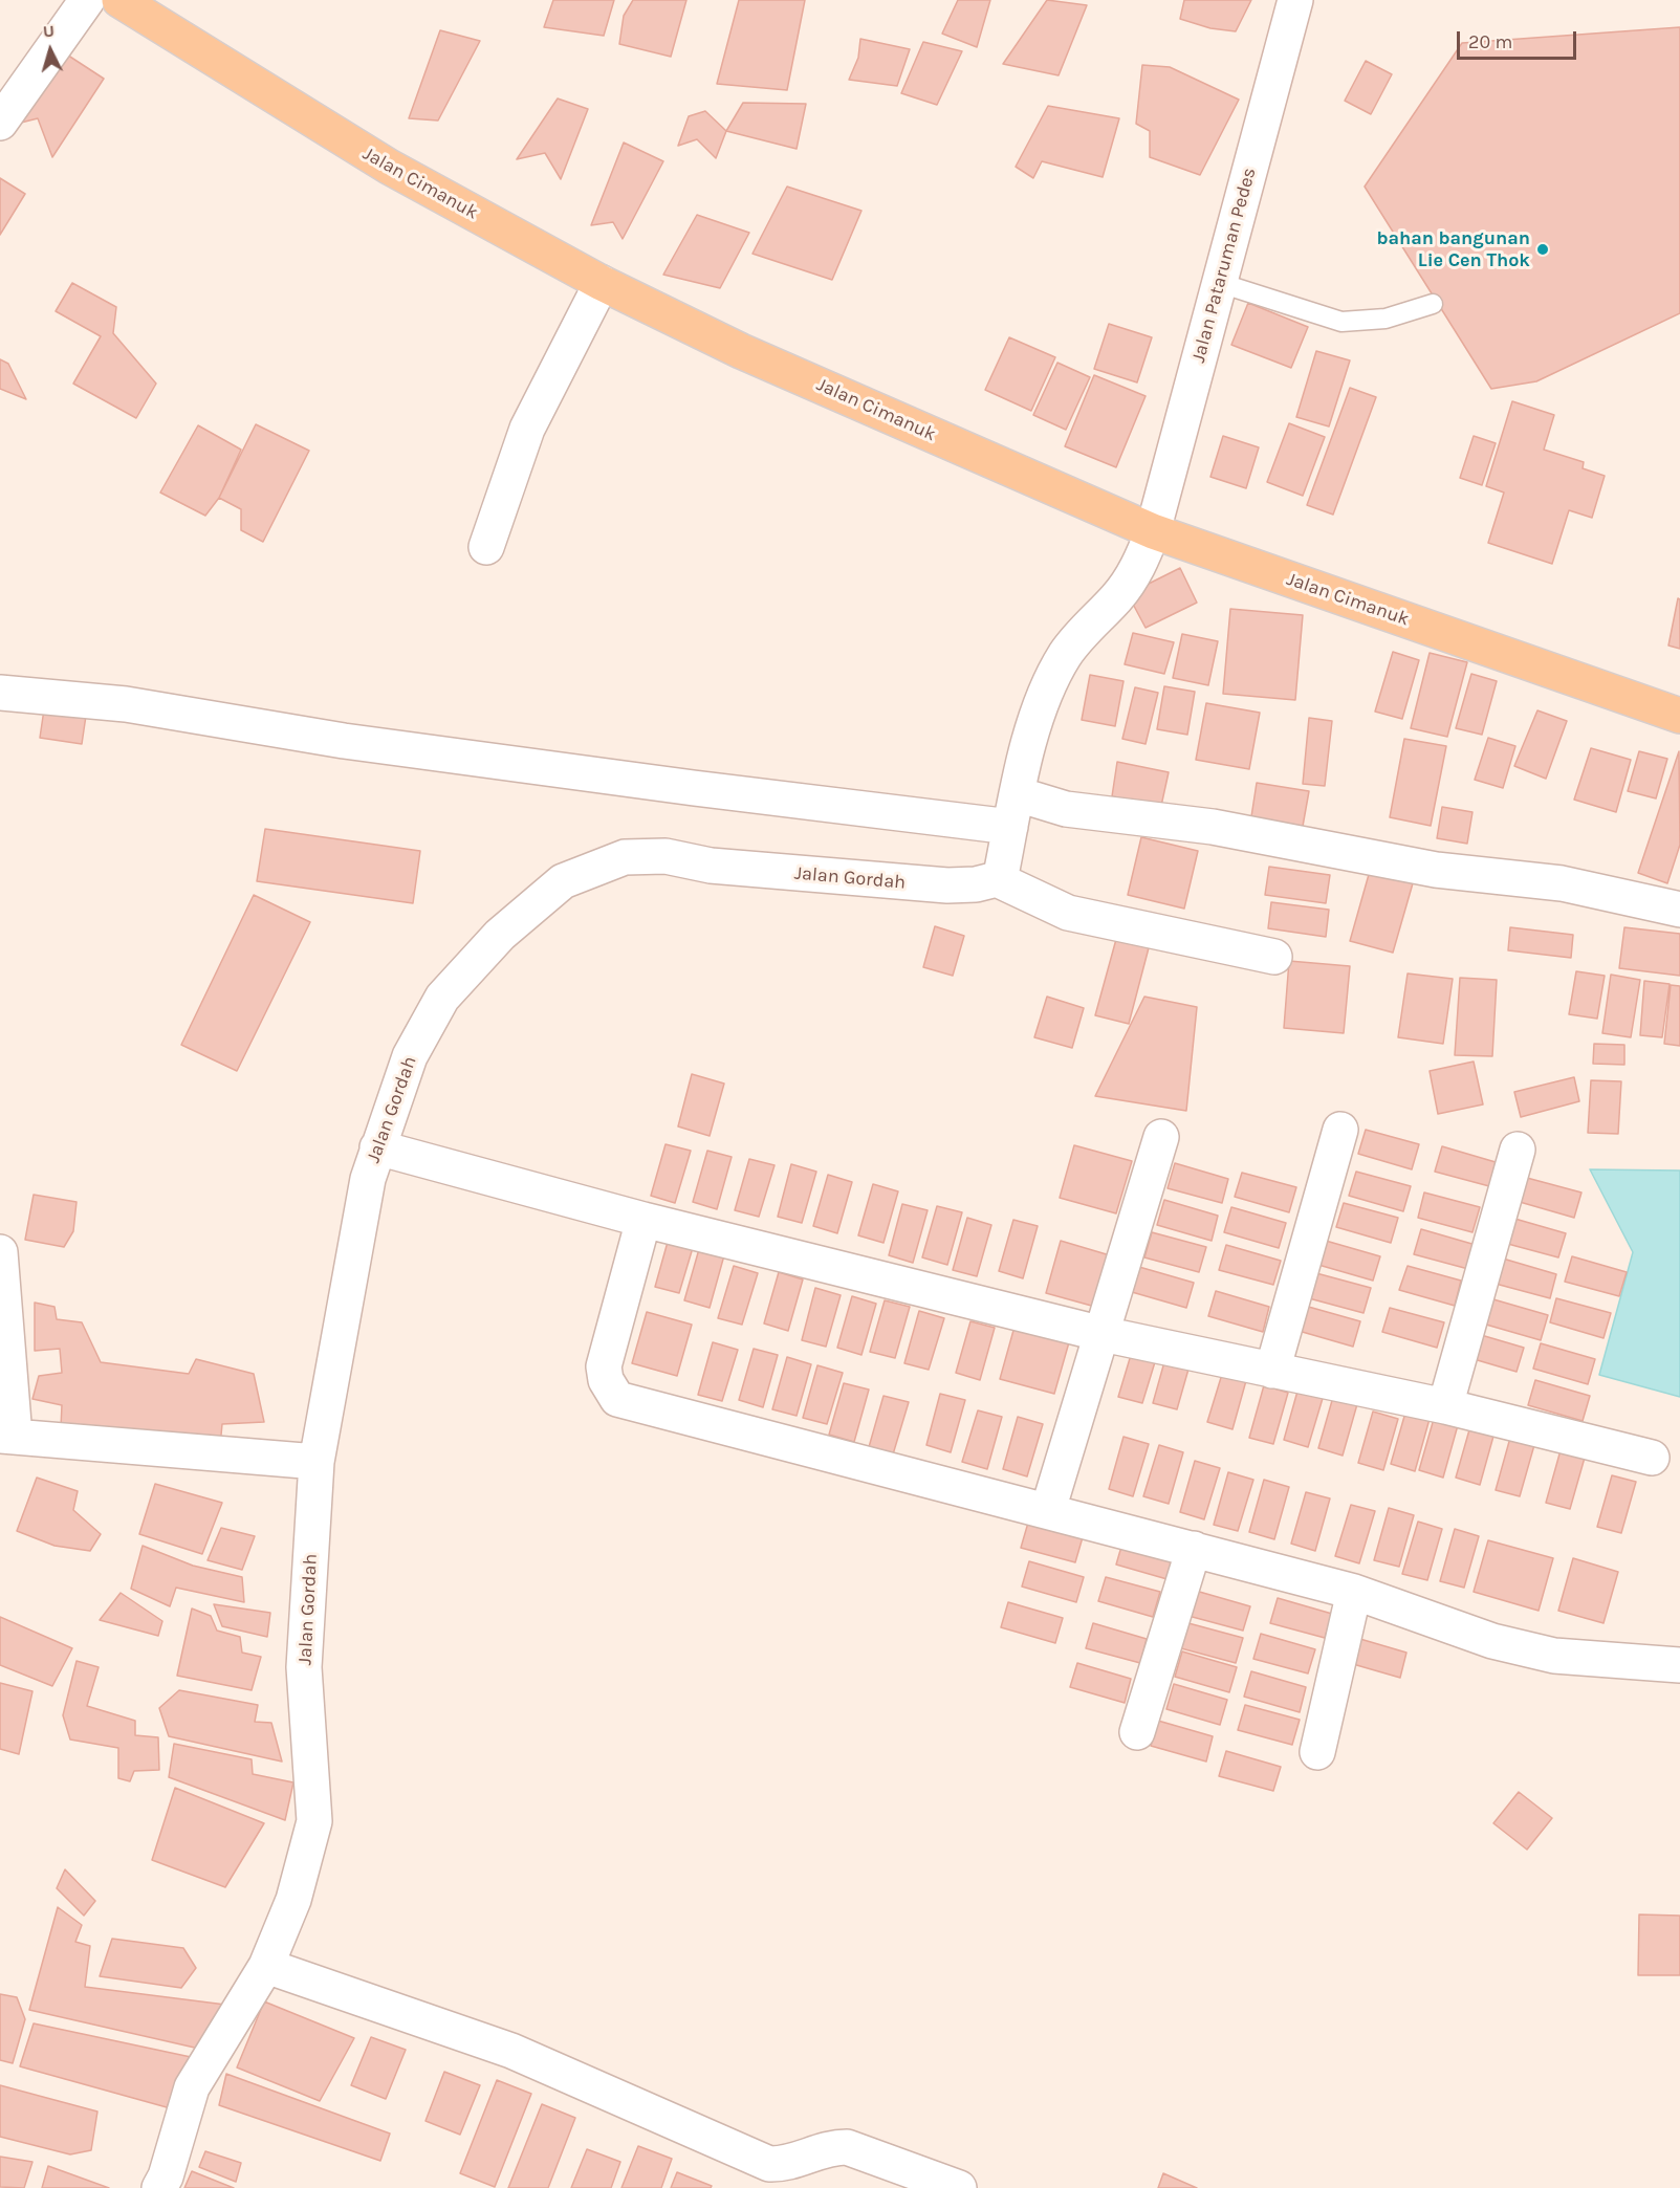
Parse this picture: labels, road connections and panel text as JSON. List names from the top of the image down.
{
  "streets": {
    "main road": ["Jalan Cimanuk"],
    "street": ["Jalan Pataruman Pedes", "Jalan Gordah"]
  },
  "crossings": [
    ["Jalan Cimanuk", "Jalan Pataruman Pedes"]
  ],
  "places": ["bahan bangunan Lie Cen Thok"],
  "scale_bar": "20 m",
  "north": "top"
}
